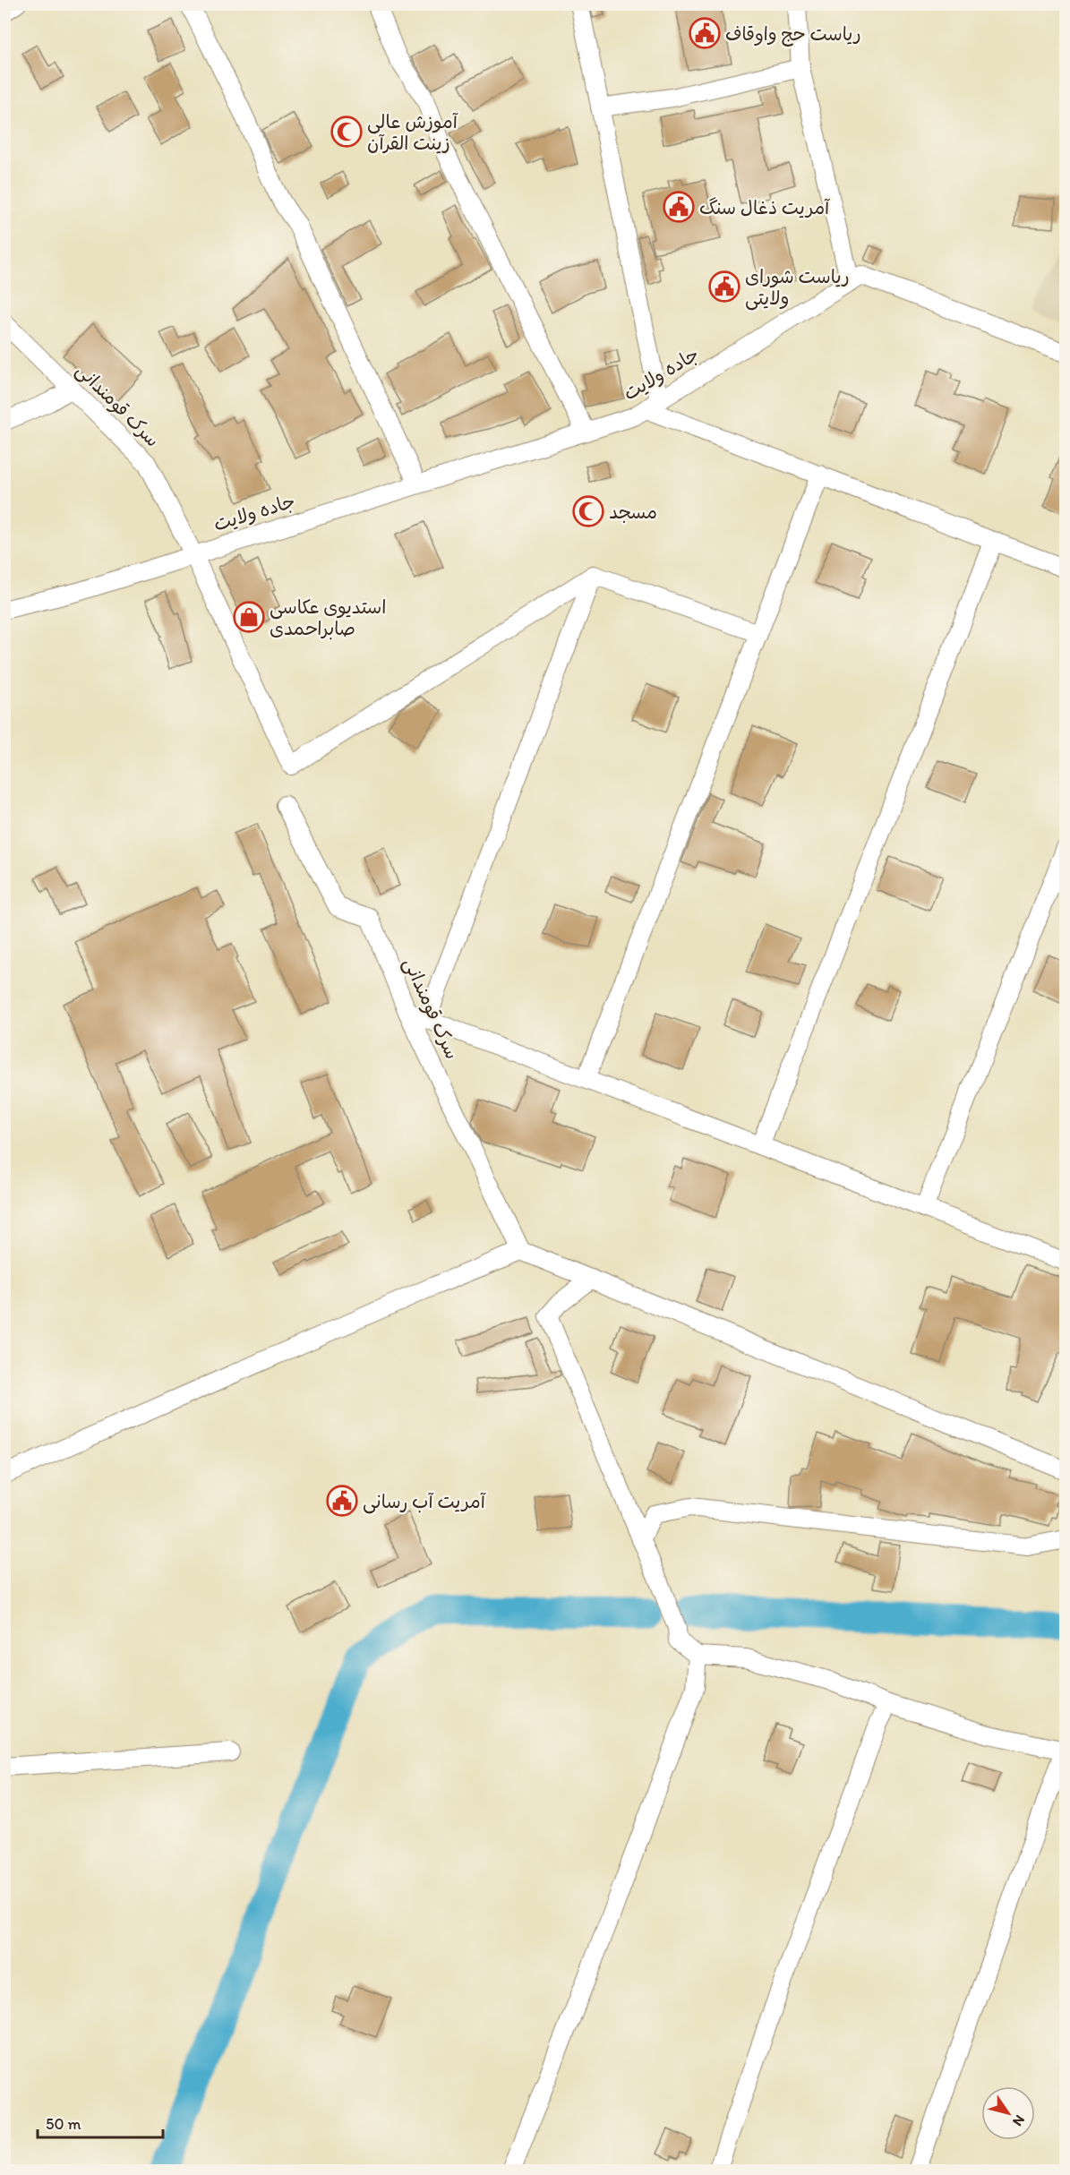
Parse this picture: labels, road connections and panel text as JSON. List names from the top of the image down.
{
  "streets": {
    "street": ["جاده ولایت", "سرک قومندانی"]
  },
  "crossings": [
    ["جاده ولایت", "سرک قومندانی"]
  ],
  "places": {
    "public building": [
      "ریاست حج واوقاف",
      "آمریت ذغال سنگ",
      "ریاست شورای ولایتی",
      "آمریت آب رسانی"
    ],
    "mosque": ["آموزش عالی زینت القرآن", "مسجد"],
    "shop": ["استدیوی عکاسی صابراحمدی"]
  },
  "scale_bar": "50 m",
  "north": "bottom right"
}
